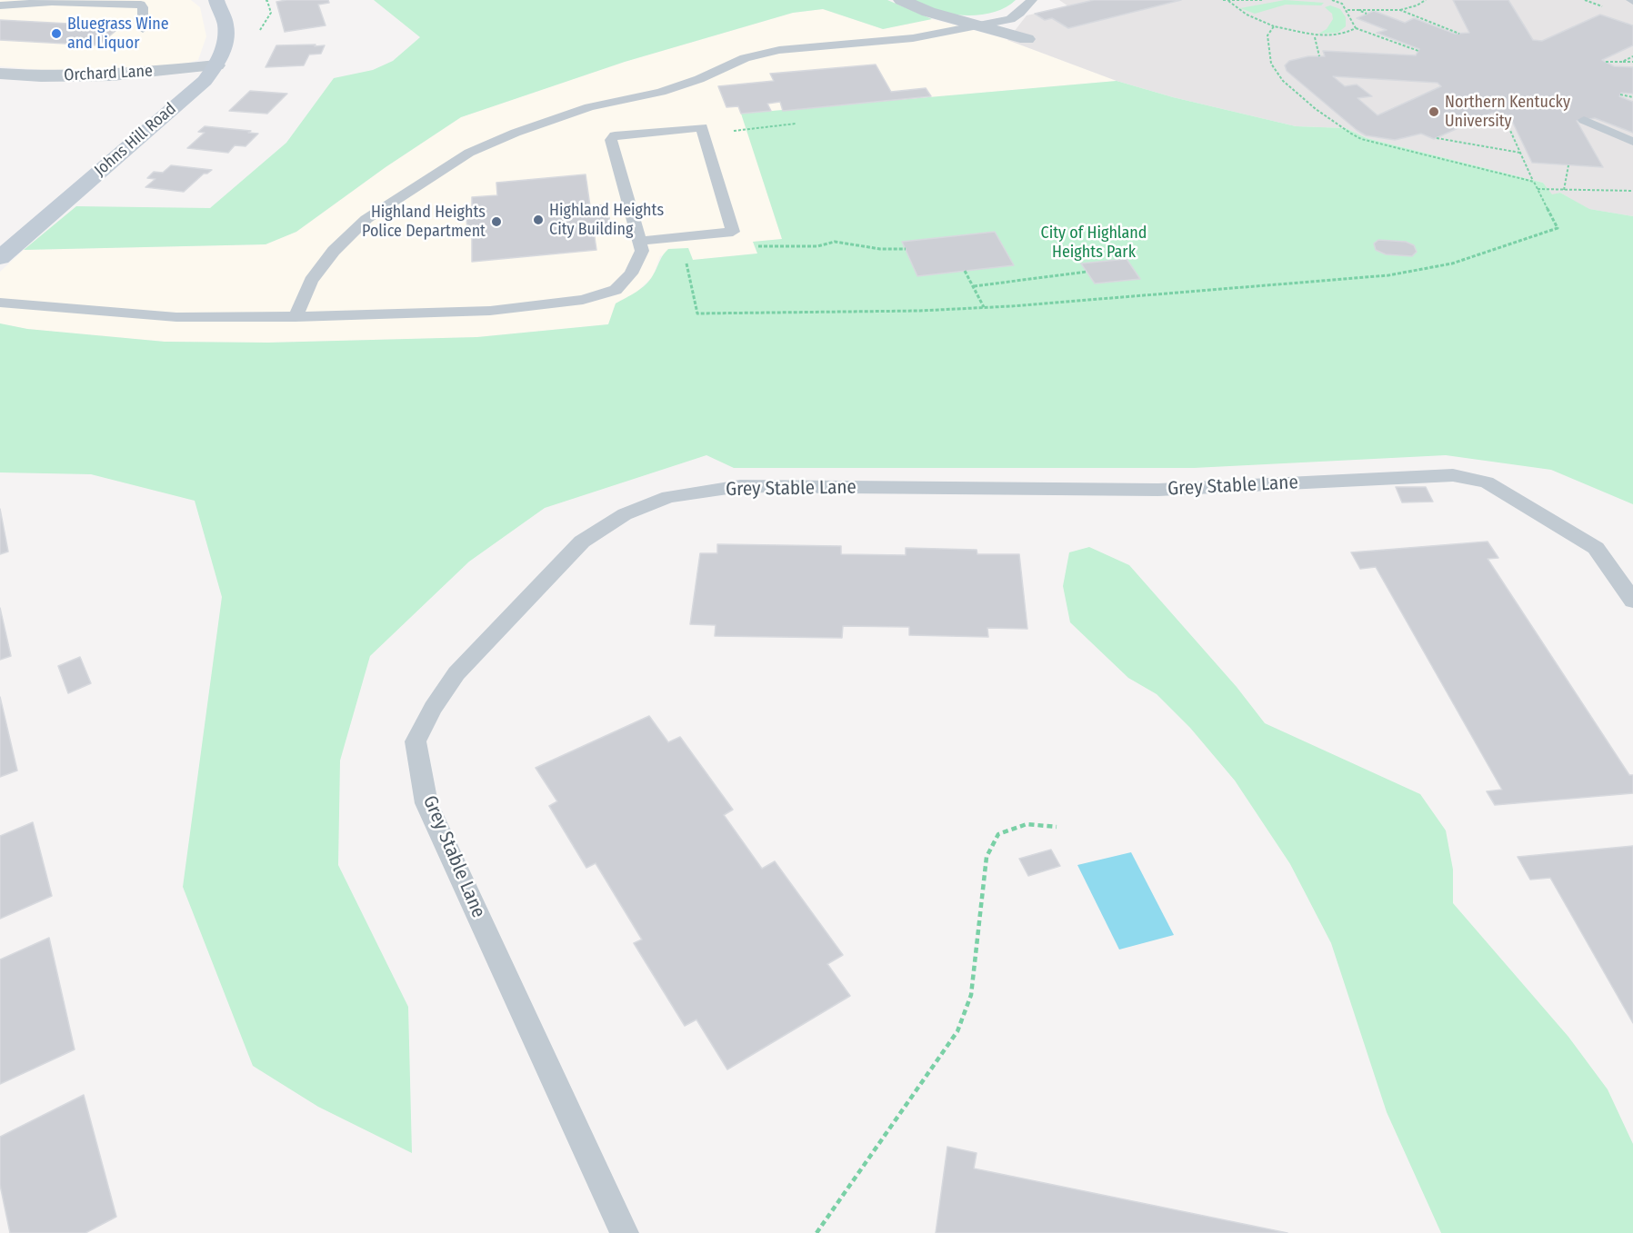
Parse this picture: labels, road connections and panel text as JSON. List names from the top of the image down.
{
  "streets": {
    "street": ["Orchard Lane", "Johns Hill Road"],
    "lane": ["Grey Stable Lane"]
  },
  "crossings": [
    ["Orchard Lane", "Johns Hill Road"]
  ],
  "parks": ["City of Highland Heights Park"],
  "places": [
    "Bluegrass Wine and Liquor",
    "Northern Kentucky University",
    "Highland Heights City Building",
    "Highland Heights Police Department"
  ]
}
